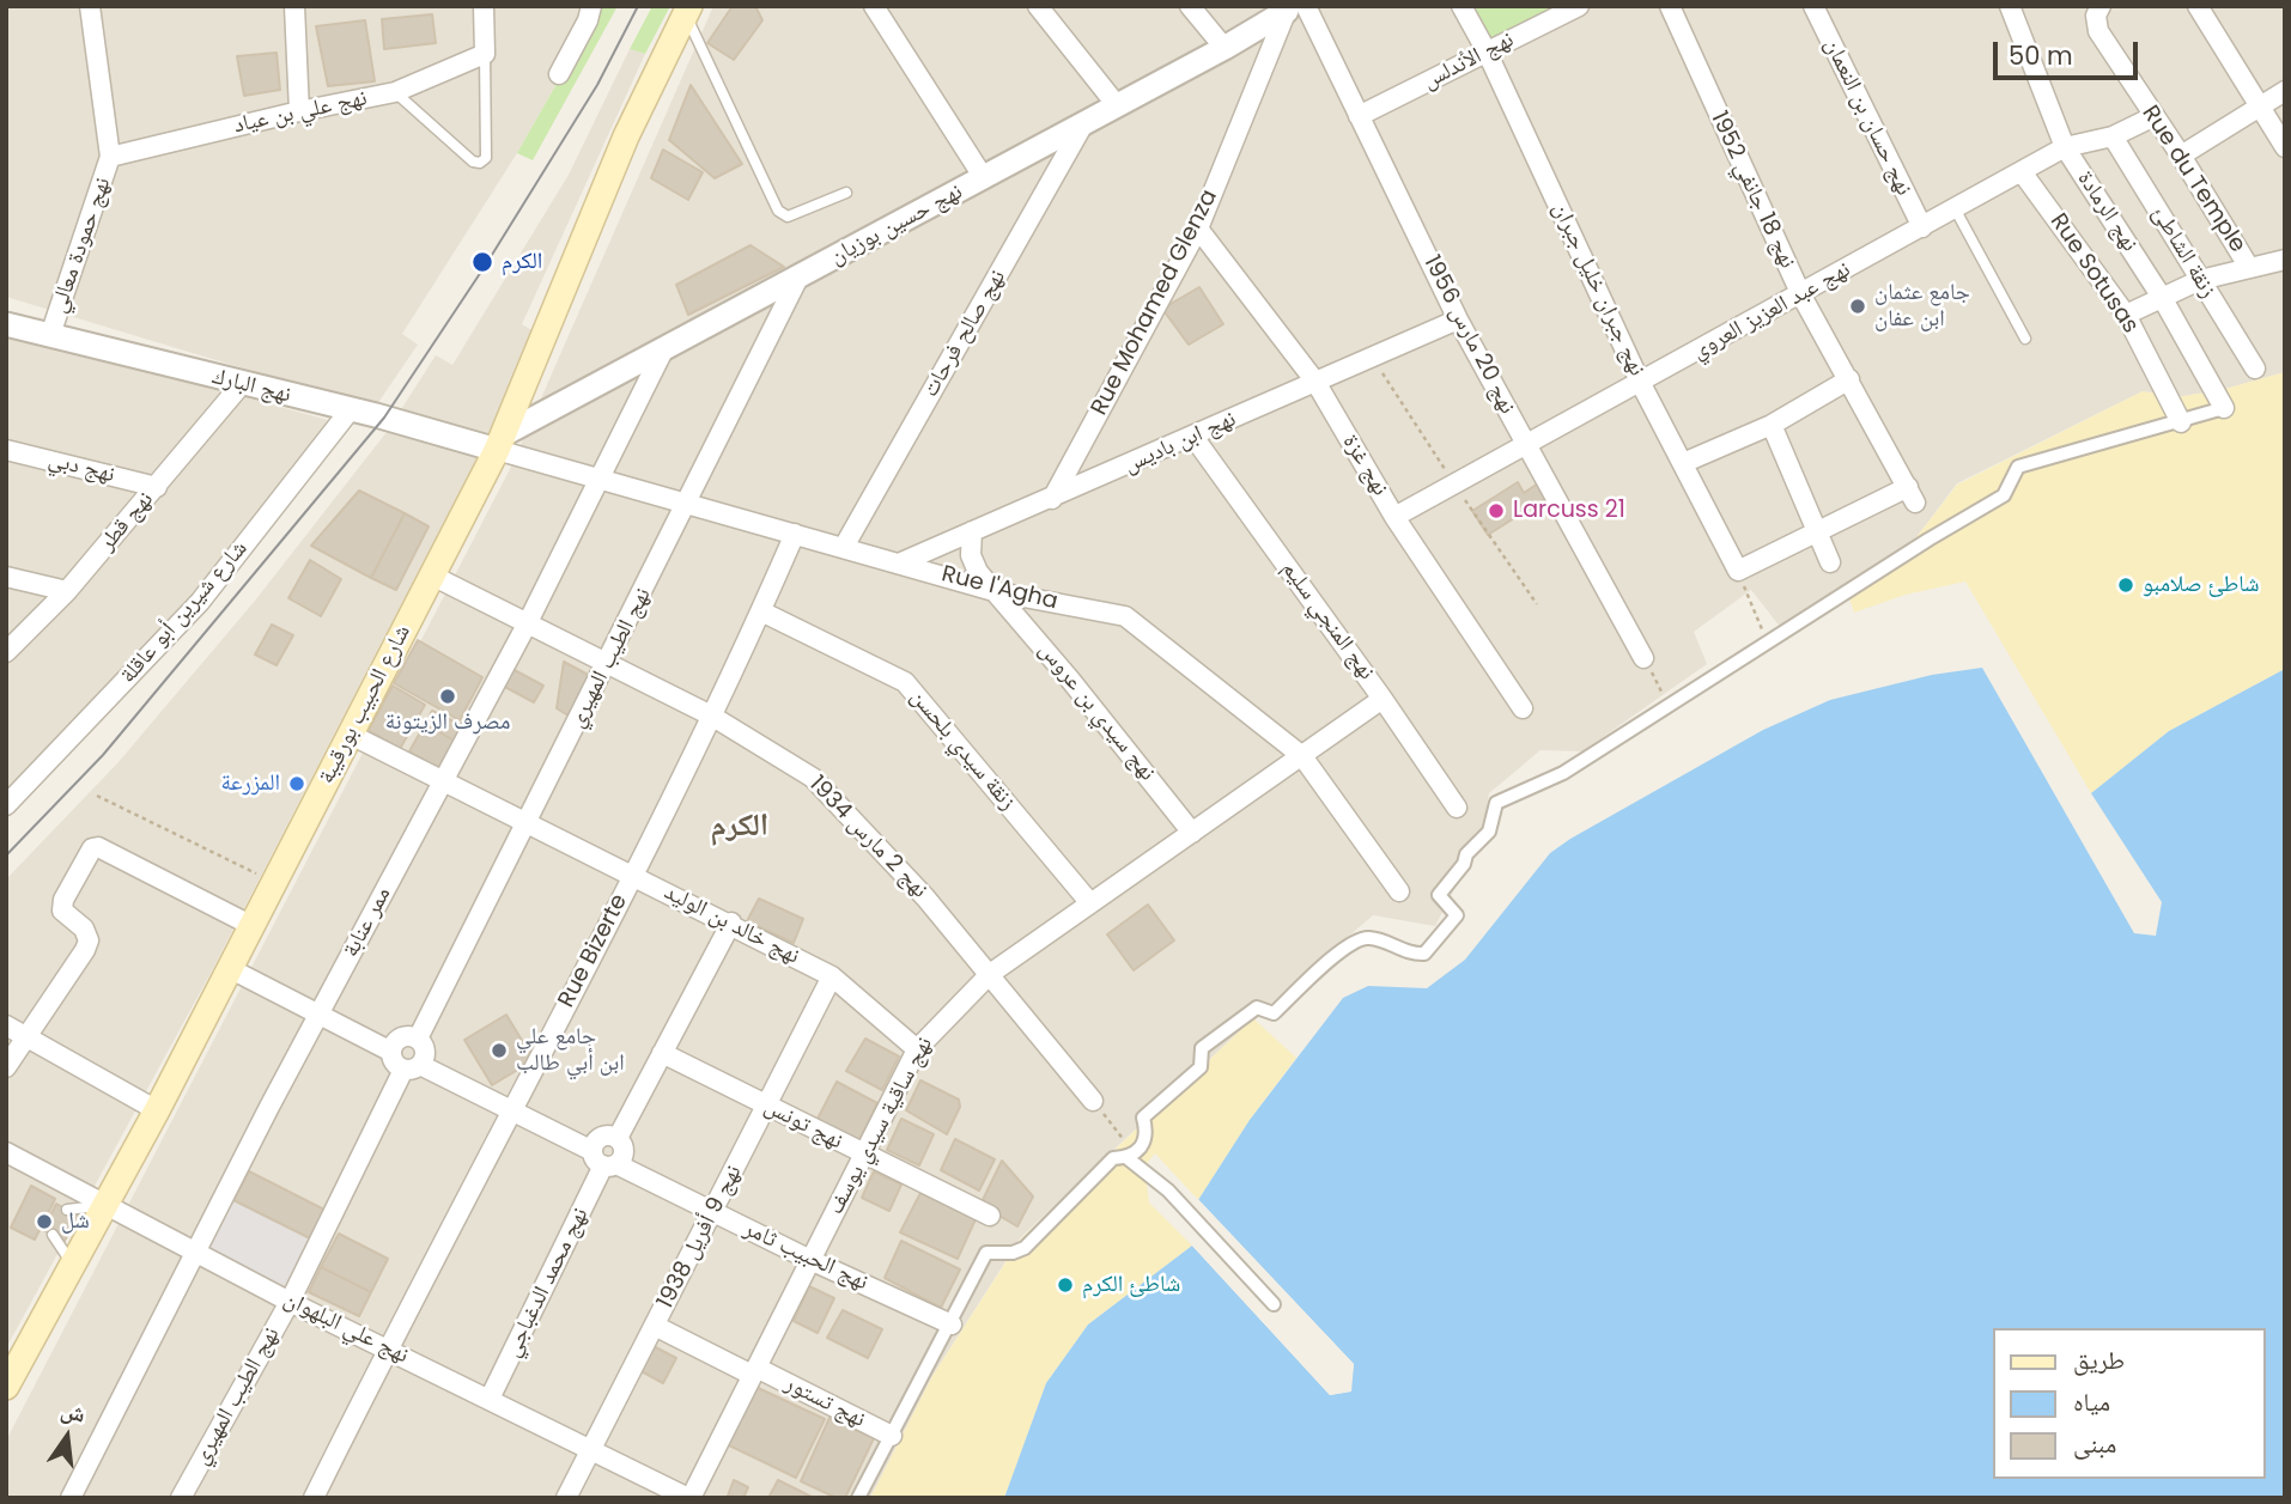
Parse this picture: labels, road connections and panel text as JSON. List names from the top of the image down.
{
  "streets": {
    "main road": ["شارع الحبيب بورقيبة"],
    "street": [
      "نهج الأندلس",
      "نهج علي بن عياد",
      "نهج حسان بن النعمان",
      "Rue du Temple",
      "نهج 18 جانفي 1952",
      "نهج الرمادة",
      "نهج حسين بوزيان",
      "نهج حمودة معالي",
      "زنقة الشاطئ",
      "Rue Sotusas",
      "نهج جبران خليل جبران",
      "Rue Mohamed Glenza",
      "نهج عبد العزيز العروي",
      "نهج صالح فرحات",
      "نهج 20 مارس 1956",
      "نهج البارك",
      "نهج ابن باديس",
      "نهج غزة",
      "نهج دبي",
      "نهج قطر",
      "Rue l'Agha",
      "شارع شيرين أبو عاقلة",
      "نهج المنجي سليم",
      "نهج الطيب المهيري",
      "نهج سيدي بن عروس",
      "زنقة سيدي بلحسن",
      "نهج 2 مارس 1934",
      "ممر عنابة",
      "نهج خالد بن الوليد",
      "Rue Bizerte",
      "نهج تونس",
      "نهج ساقية سيدي يوسف",
      "نهج 9 أفريل 1938",
      "نهج الحبيب ثامر",
      "نهج محمد الدغباجي",
      "نهج علي البلهوان",
      "نهج تستور"
    ]
  },
  "crossings": [
    ["نهج الأندلس", "نهج جبران خليل جبران"],
    ["نهج الأندلس", "نهج 20 مارس 1956"],
    ["نهج علي بن عياد", "نهج حمودة معالي"],
    ["نهج حسان بن النعمان", "نهج عبد العزيز العروي"],
    ["Rue du Temple", "نهج عبد العزيز العروي"],
    ["نهج 18 جانفي 1952", "نهج عبد العزيز العروي"],
    ["نهج الرمادة", "نهج عبد العزيز العروي"],
    ["نهج حسين بوزيان", "Rue Mohamed Glenza"],
    ["نهج حسين بوزيان", "نهج صالح فرحات"],
    ["نهج حسين بوزيان", "نهج 20 مارس 1956"],
    ["نهج حسين بوزيان", "نهج البارك"],
    ["نهج حسين بوزيان", "Rue l'Agha"],
    ["نهج حسين بوزيان", "نهج الطيب المهيري"],
    ["نهج حسين بوزيان", "شارع الحبيب بورقيبة"],
    ["نهج حسين بوزيان", "ممر عنابة"],
    ["نهج حمودة معالي", "نهج البارك"],
    ["زنقة الشاطئ", "نهج عبد العزيز العروي"],
    ["Rue Sotusas", "نهج عبد العزيز العروي"],
    ["نهج جبران خليل جبران", "نهج عبد العزيز العروي"],
    ["Rue Mohamed Glenza", "نهج 20 مارس 1956"],
    ["Rue Mohamed Glenza", "نهج ابن باديس"],
    ["Rue Mohamed Glenza", "نهج غزة"],
    ["نهج عبد العزيز العروي", "نهج 20 مارس 1956"],
    ["نهج عبد العزيز العروي", "نهج غزة"],
    ["نهج صالح فرحات", "Rue l'Agha"],
    ["نهج 20 مارس 1956", "نهج ابن باديس"],
    ["نهج البارك", "نهج قطر"],
    ["نهج البارك", "Rue l'Agha"],
    ["نهج البارك", "شارع شيرين أبو عاقلة"],
    ["نهج البارك", "شارع الحبيب بورقيبة"],
    ["نهج ابن باديس", "نهج غزة"],
    ["نهج ابن باديس", "Rue l'Agha"],
    ["نهج ابن باديس", "نهج المنجي سليم"],
    ["نهج ابن باديس", "نهج سيدي بن عروس"],
    ["نهج دبي", "نهج قطر"],
    ["Rue l'Agha", "نهج الطيب المهيري"],
    ["Rue l'Agha", "شارع الحبيب بورقيبة"],
    ["Rue l'Agha", "نهج سيدي بن عروس"],
    ["Rue l'Agha", "ممر عنابة"],
    ["Rue l'Agha", "Rue Bizerte"],
    ["Rue l'Agha", "نهج ساقية سيدي يوسف"],
    ["نهج المنجي سليم", "نهج ساقية سيدي يوسف"],
    ["نهج الطيب المهيري", "نهج 2 مارس 1934"],
    ["نهج الطيب المهيري", "نهج خالد بن الوليد"],
    ["نهج الطيب المهيري", "نهج الحبيب ثامر"],
    ["نهج الطيب المهيري", "نهج علي البلهوان"],
    ["شارع الحبيب بورقيبة", "نهج 2 مارس 1934"],
    ["شارع الحبيب بورقيبة", "نهج خالد بن الوليد"],
    ["شارع الحبيب بورقيبة", "نهج علي البلهوان"],
    ["نهج سيدي بن عروس", "نهج ساقية سيدي يوسف"],
    ["زنقة سيدي بلحسن", "Rue Bizerte"],
    ["زنقة سيدي بلحسن", "نهج ساقية سيدي يوسف"],
    ["نهج 2 مارس 1934", "ممر عنابة"],
    ["نهج 2 مارس 1934", "Rue Bizerte"],
    ["نهج 2 مارس 1934", "نهج ساقية سيدي يوسف"],
    ["ممر عنابة", "نهج خالد بن الوليد"],
    ["ممر عنابة", "نهج علي البلهوان"],
    ["نهج خالد بن الوليد", "Rue Bizerte"],
    ["نهج خالد بن الوليد", "نهج ساقية سيدي يوسف"],
    ["نهج خالد بن الوليد", "نهج 9 أفريل 1938"],
    ["Rue Bizerte", "نهج الحبيب ثامر"],
    ["Rue Bizerte", "نهج علي البلهوان"],
    ["نهج تونس", "نهج ساقية سيدي يوسف"],
    ["نهج تونس", "نهج 9 أفريل 1938"],
    ["نهج ساقية سيدي يوسف", "نهج الحبيب ثامر"],
    ["نهج ساقية سيدي يوسف", "نهج علي البلهوان"],
    ["نهج ساقية سيدي يوسف", "نهج تستور"],
    ["نهج 9 أفريل 1938", "نهج الحبيب ثامر"],
    ["نهج 9 أفريل 1938", "نهج علي البلهوان"],
    ["نهج 9 أفريل 1938", "نهج تستور"],
    ["نهج الحبيب ثامر", "نهج محمد الدغباجي"],
    ["نهج محمد الدغباجي", "نهج علي البلهوان"]
  ],
  "districts": ["الكرم"],
  "places": [
    "الكرم",
    "جامع عثمان ابن عفان",
    "Larcuss 21",
    "شاطئ صلامبو",
    "مصرف الزيتونة",
    "المزرعة",
    "جامع علي ابن أبي طالب",
    "شل",
    "شاطئ الکرم"
  ],
  "legend": ["طريق", "مياه", "مبنى"],
  "scale_bar": "50 m",
  "north": "top"
}
